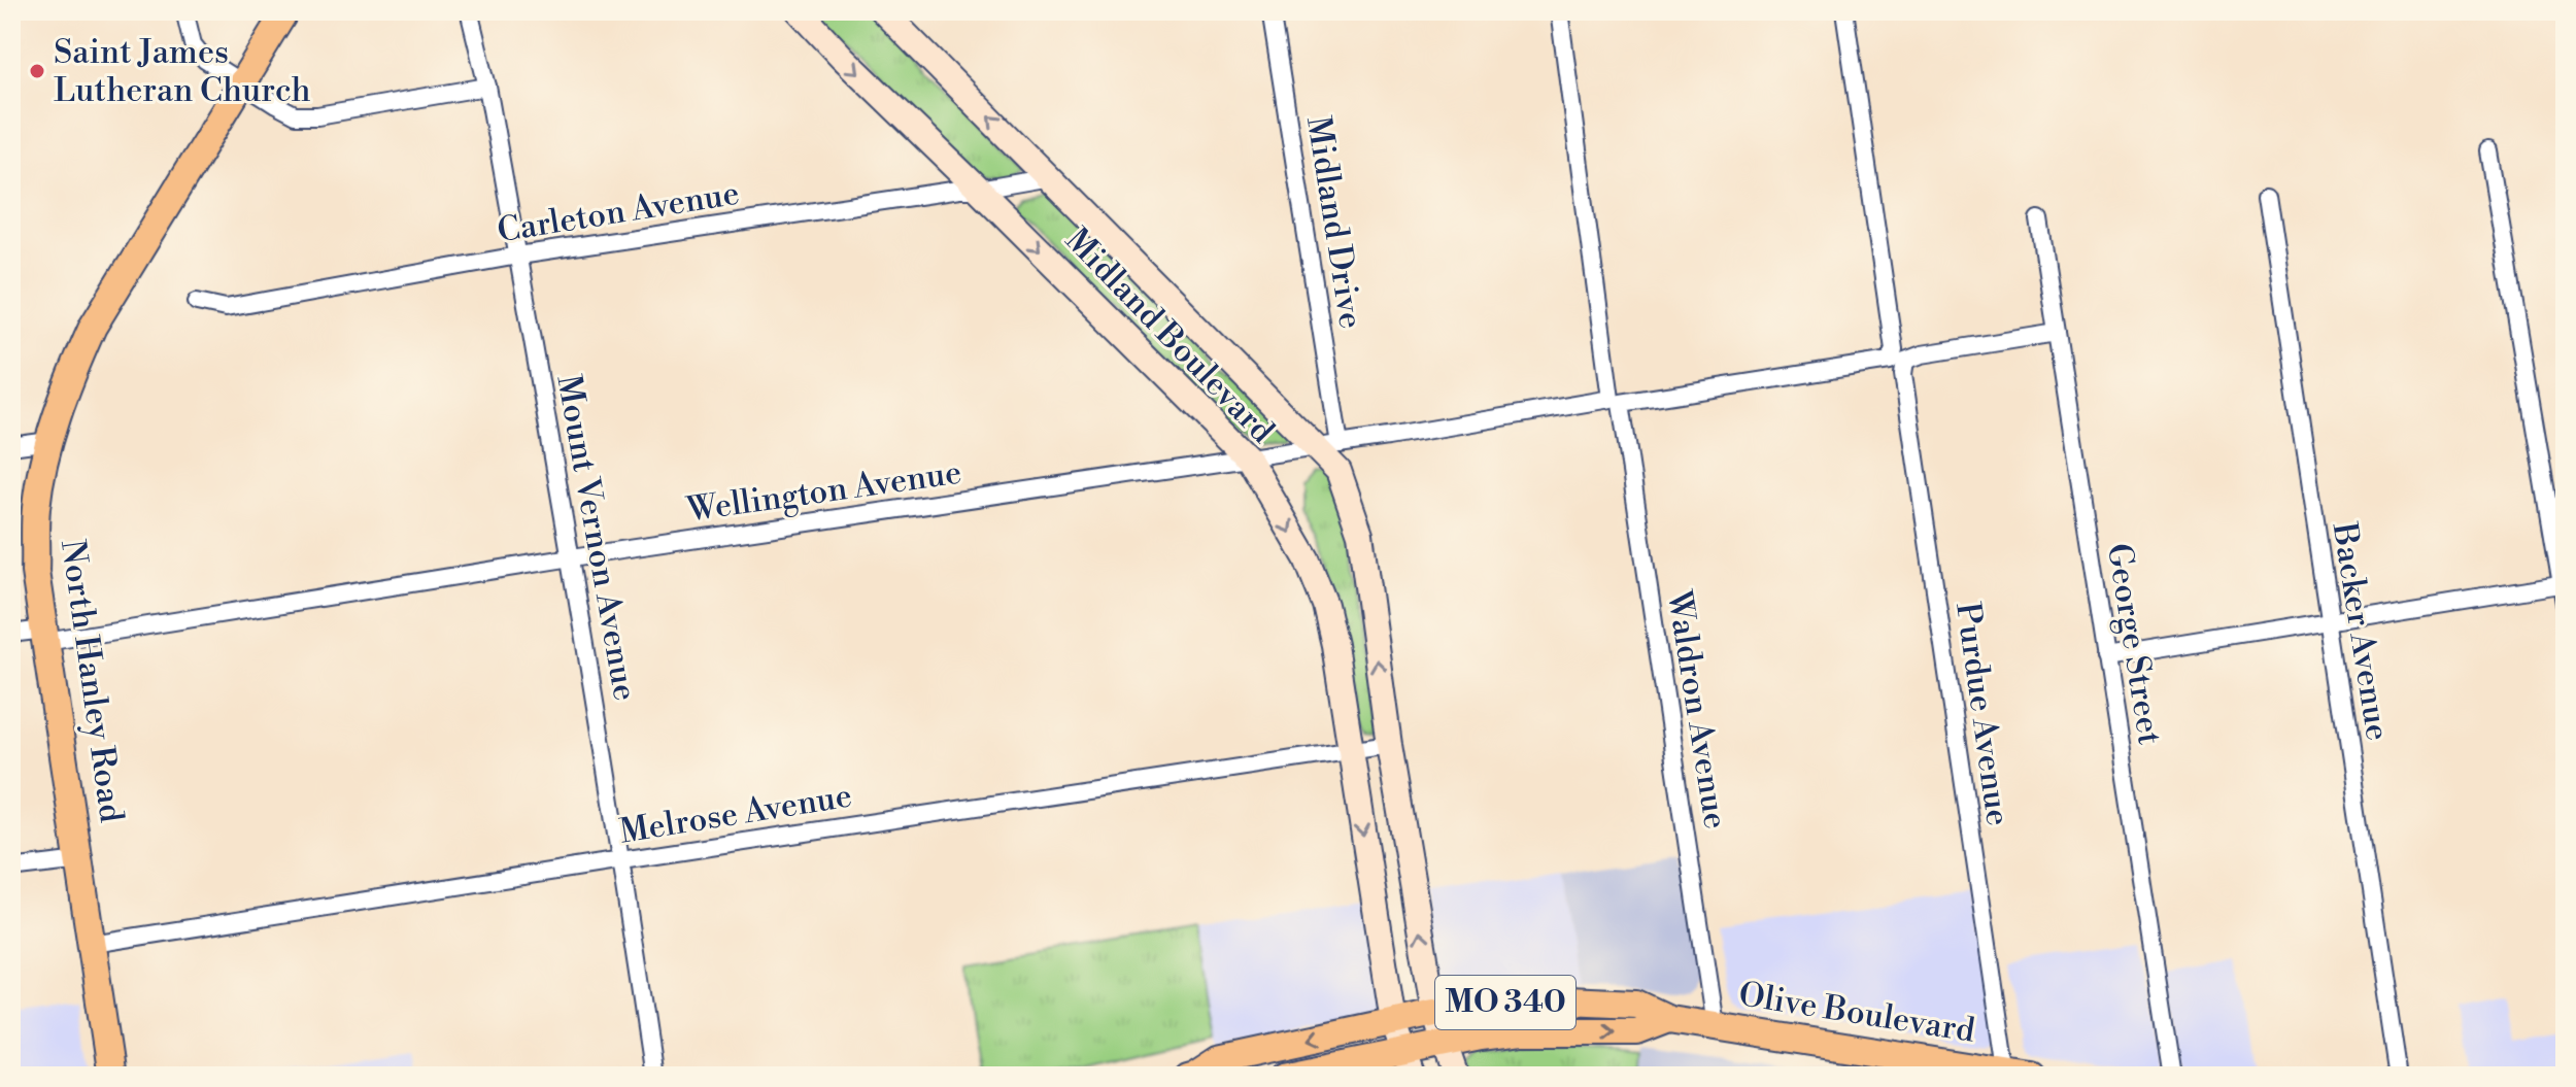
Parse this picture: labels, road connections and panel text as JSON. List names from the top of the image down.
{
  "streets": {
    "main road": [
      "Midland Boulevard",
      "North Hanley Road",
      "MO 340",
      "Olive Boulevard"
    ],
    "street": [
      "Carleton Avenue",
      "Midland Drive",
      "Wellington Avenue",
      "Mount Vernon Avenue",
      "Backer Avenue",
      "George Street",
      "Waldron Avenue",
      "Purdue Avenue",
      "Melrose Avenue"
    ]
  },
  "crossings": [
    ["Carleton Avenue", "Midland Boulevard"],
    ["Carleton Avenue", "Mount Vernon Avenue"],
    ["Midland Drive", "Midland Boulevard"],
    ["Midland Drive", "Wellington Avenue"],
    ["Midland Boulevard", "Wellington Avenue"],
    ["Midland Boulevard", "Melrose Avenue"],
    ["Midland Boulevard", "Olive Boulevard"],
    ["Wellington Avenue", "Mount Vernon Avenue"],
    ["Wellington Avenue", "George Street"],
    ["Wellington Avenue", "North Hanley Road"],
    ["Wellington Avenue", "Waldron Avenue"],
    ["Wellington Avenue", "Purdue Avenue"],
    ["Mount Vernon Avenue", "Melrose Avenue"],
    ["North Hanley Road", "Melrose Avenue"],
    ["Waldron Avenue", "Olive Boulevard"],
    ["Purdue Avenue", "Olive Boulevard"]
  ],
  "places": ["Saint James Lutheran Church"]
}
